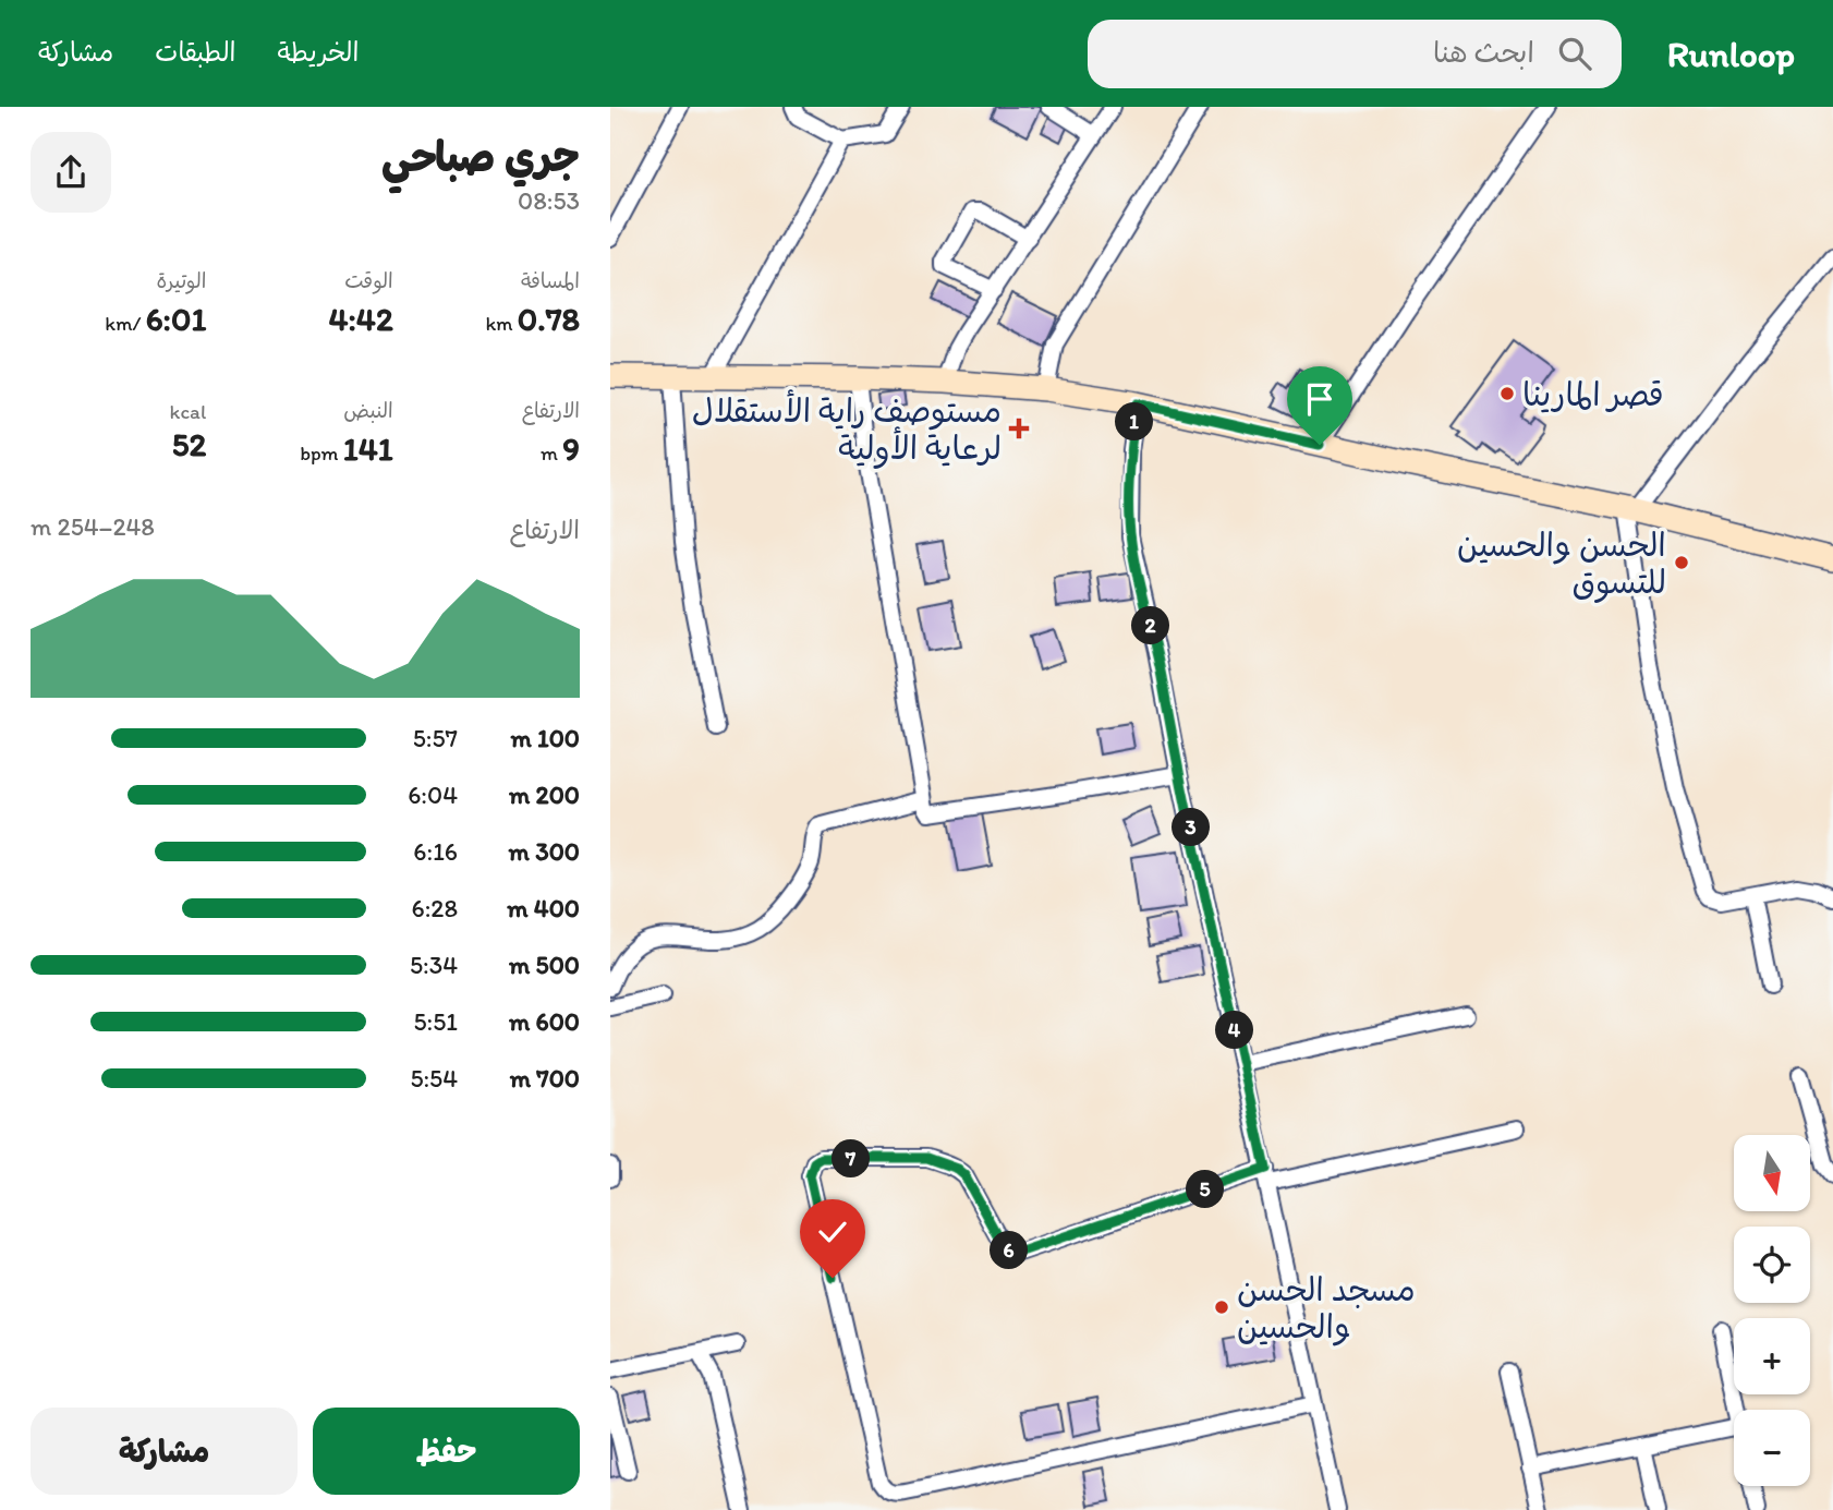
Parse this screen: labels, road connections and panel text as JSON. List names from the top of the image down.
{
  "places": {
    "other": ["قصر المارينا", "الحسن والحسين للتسوق", "مسجد الحسن والحسين"],
    "health": ["مستوصف راية الأستقلال لرعاية الأولية"]
  },
  "north": "bottom",
  "page": {
    "header": "Runloop",
    "search": "ابحث هنا",
    "nav": ["الخريطة", "الطبقات", "مشاركة"],
    "heading": ["جري صباحي", "08:53"],
    "stats": [
      ["المسافة", "0.78 km"],
      ["الوقت", "4:42"],
      ["الوتيرة", "6:01 /km"],
      ["الارتفاع", "9 m"],
      ["النبض", "141 bpm"],
      ["kcal", "52"]
    ],
    "pins": [
      "1",
      "2",
      "3",
      "4",
      "7",
      "5",
      "6"
    ],
    "chart": ["الارتفاع", "248–254 m"],
    "list": [
      {
        "name": "100 m",
        "note": "5:57"
      },
      {
        "name": "200 m",
        "note": "6:04"
      },
      {
        "name": "300 m",
        "note": "6:16"
      },
      {
        "name": "400 m",
        "note": "6:28"
      },
      {
        "name": "500 m",
        "note": "5:34"
      },
      {
        "name": "600 m",
        "note": "5:51"
      },
      {
        "name": "700 m",
        "note": "5:54"
      }
    ],
    "map_buttons": ["+", "−"],
    "buttons": ["حفظ", "مشاركة"]
  }
}
